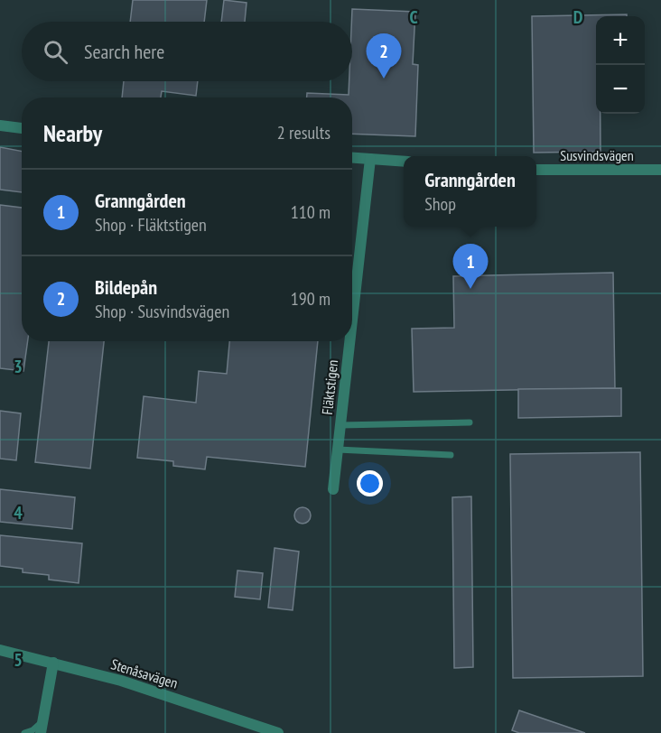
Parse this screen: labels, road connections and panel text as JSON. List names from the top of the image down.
{
  "streets": {
    "street": ["Susvindsvägen", "Fläktstigen", "Stenåsavägen"]
  },
  "page": {
    "map_buttons": ["+", "−"],
    "search": "Search here",
    "pins": ["2", "1"],
    "heading": ["Nearby", "2 results"],
    "popup": ["Granngården", "Shop"],
    "list": [
      {
        "mark": "1",
        "name": "Granngården",
        "note": "Shop · Fläktstigen",
        "value": "110 m"
      },
      {
        "mark": "2",
        "name": "Bildepån",
        "note": "Shop · Susvindsvägen",
        "value": "190 m"
      }
    ]
  },
  "grid": {
    "columns": ["C", "D"],
    "rows": ["3", "4", "5"]
  }
}
